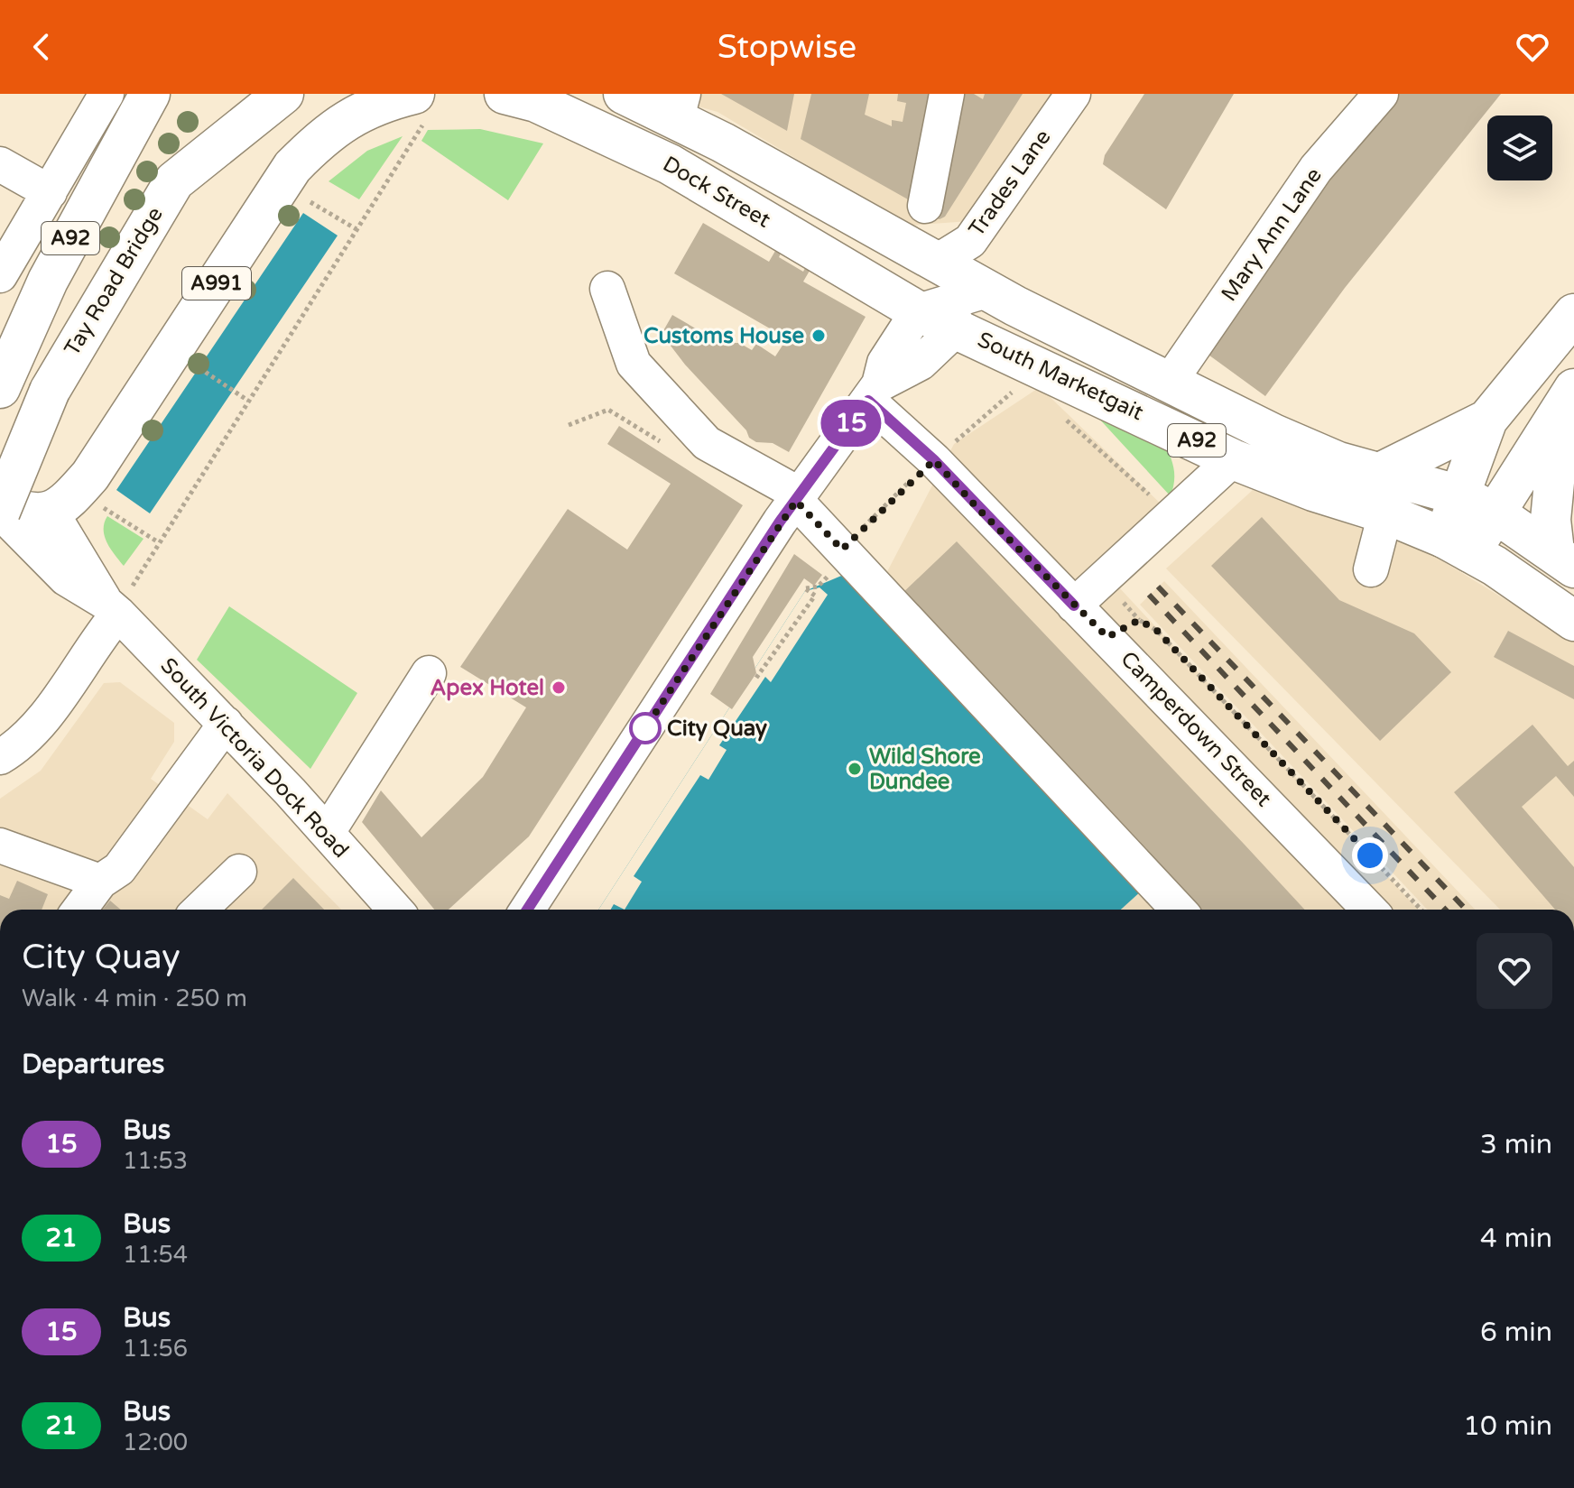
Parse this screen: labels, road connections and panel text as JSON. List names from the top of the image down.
{
  "streets": {
    "main road": [
      "Dock Street",
      "A92",
      "Tay Road Bridge",
      "A991",
      "South Marketgait"
    ],
    "street": [
      "Trades Lane",
      "Mary Ann Lane",
      "Camperdown Street",
      "South Victoria Dock Road"
    ]
  },
  "crossings": [
    ["Trades Lane", "Dock Street"],
    ["Trades Lane", "South Marketgait"],
    ["Dock Street", "South Marketgait"],
    ["Mary Ann Lane", "South Marketgait"],
    ["A92", "Tay Road Bridge"],
    ["A92", "South Marketgait"],
    ["Tay Road Bridge", "South Victoria Dock Road"],
    ["A991", "South Victoria Dock Road"]
  ],
  "places": [
    "Customs House",
    "Apex Hotel",
    "City Quay",
    "Wild Shore Dundee"
  ],
  "lines": ["bus line 15"],
  "page": {
    "header": "Stopwise",
    "on_map": "15",
    "heading": [
      ["City Quay", "Walk · 4 min · 250 m"],
      "Departures"
    ],
    "list": [
      {
        "mark": "15",
        "name": "Bus",
        "note": "11:53",
        "value": "3 min"
      },
      {
        "mark": "21",
        "name": "Bus",
        "note": "11:54",
        "value": "4 min"
      },
      {
        "mark": "15",
        "name": "Bus",
        "note": "11:56",
        "value": "6 min"
      },
      {
        "mark": "21",
        "name": "Bus",
        "note": "12:00",
        "value": "10 min"
      }
    ]
  }
}
